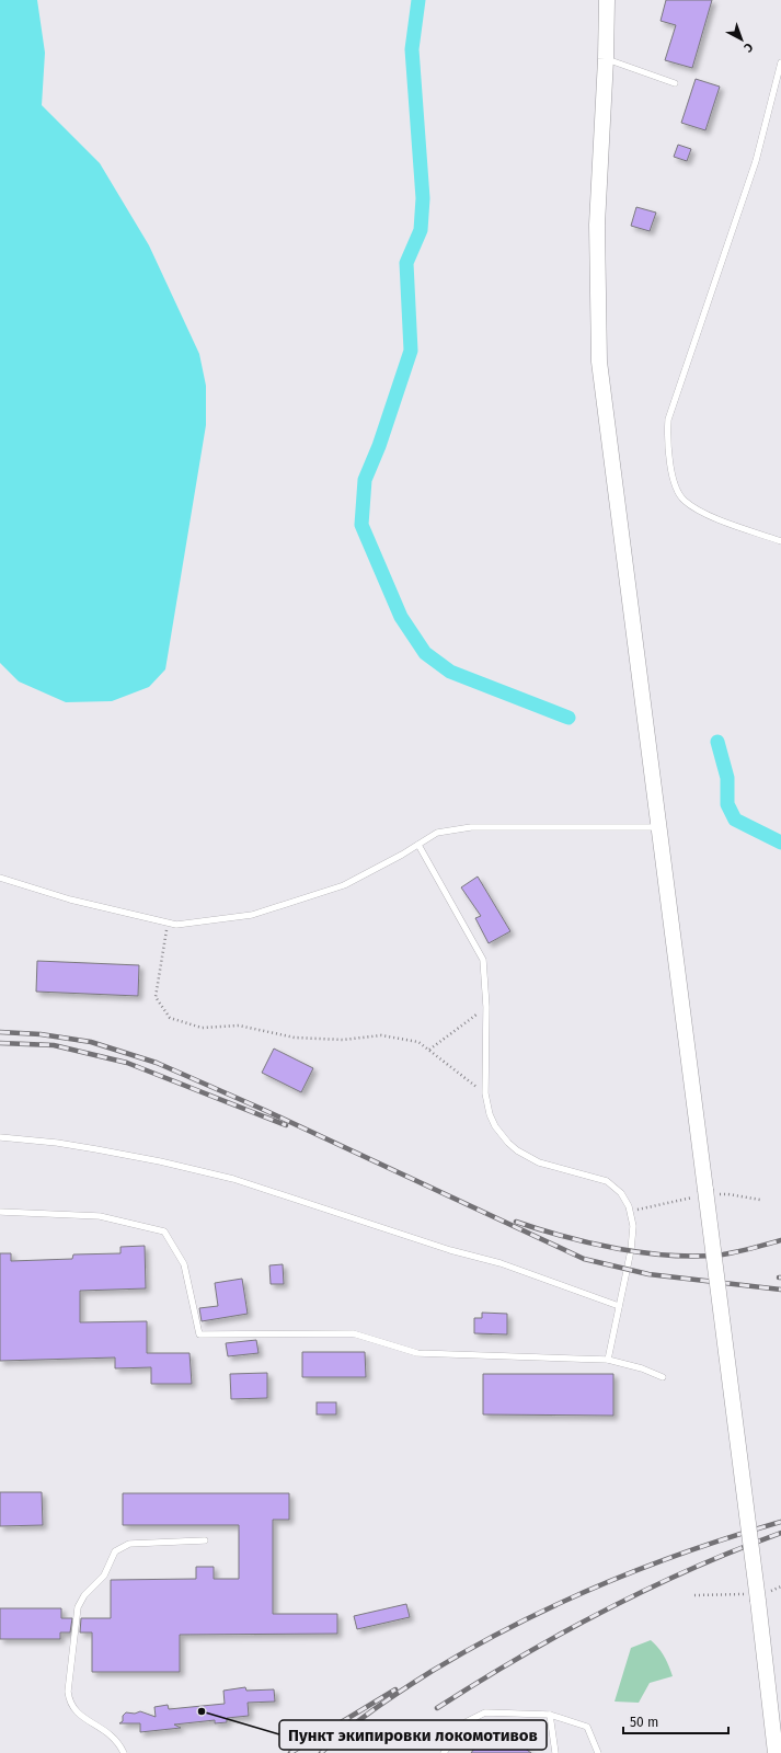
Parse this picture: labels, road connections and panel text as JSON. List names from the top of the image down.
{
  "places": ["Пункт экипировки локомотивов"],
  "scale_bar": "50 m",
  "north": "bottom right"
}
